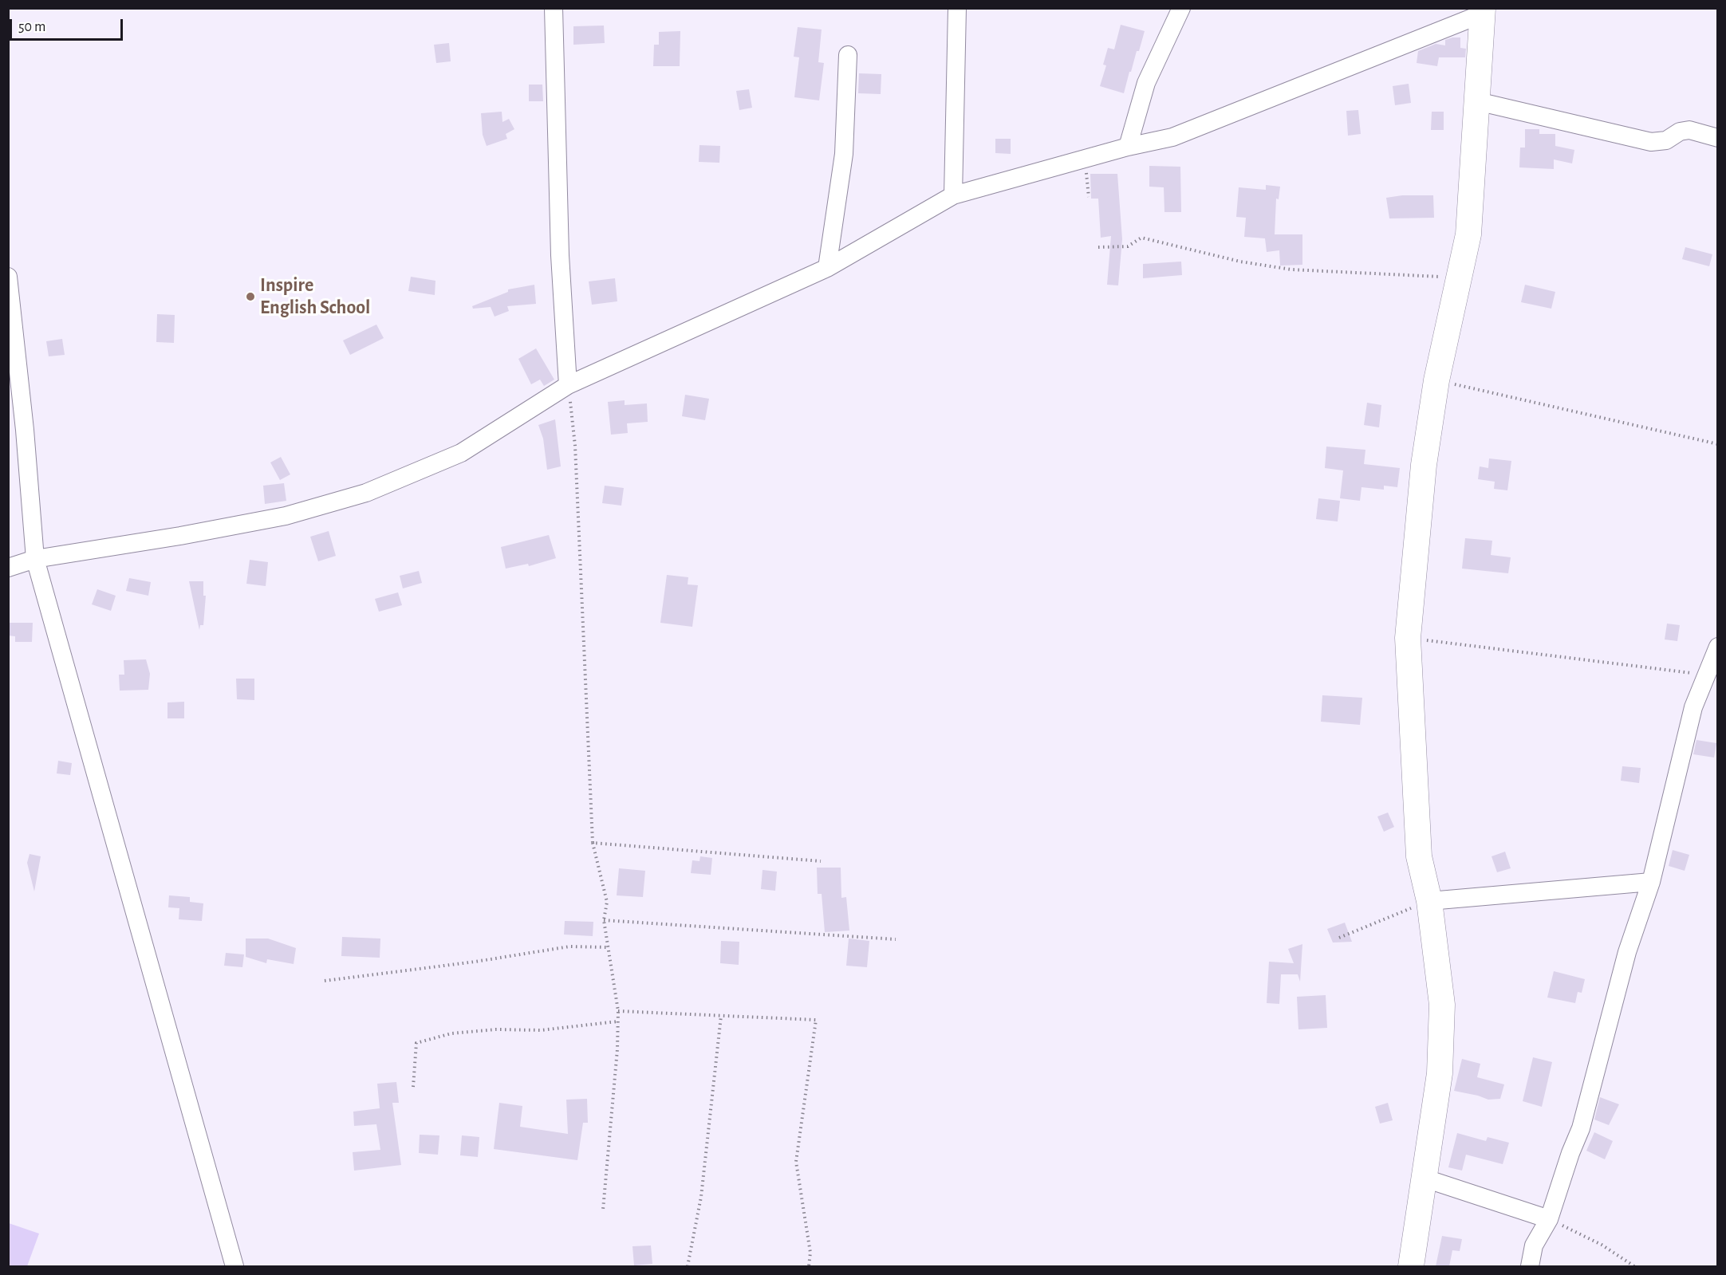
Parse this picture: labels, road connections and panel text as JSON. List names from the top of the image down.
{
  "places": ["Inspire English School"],
  "scale_bar": "50 m"
}
